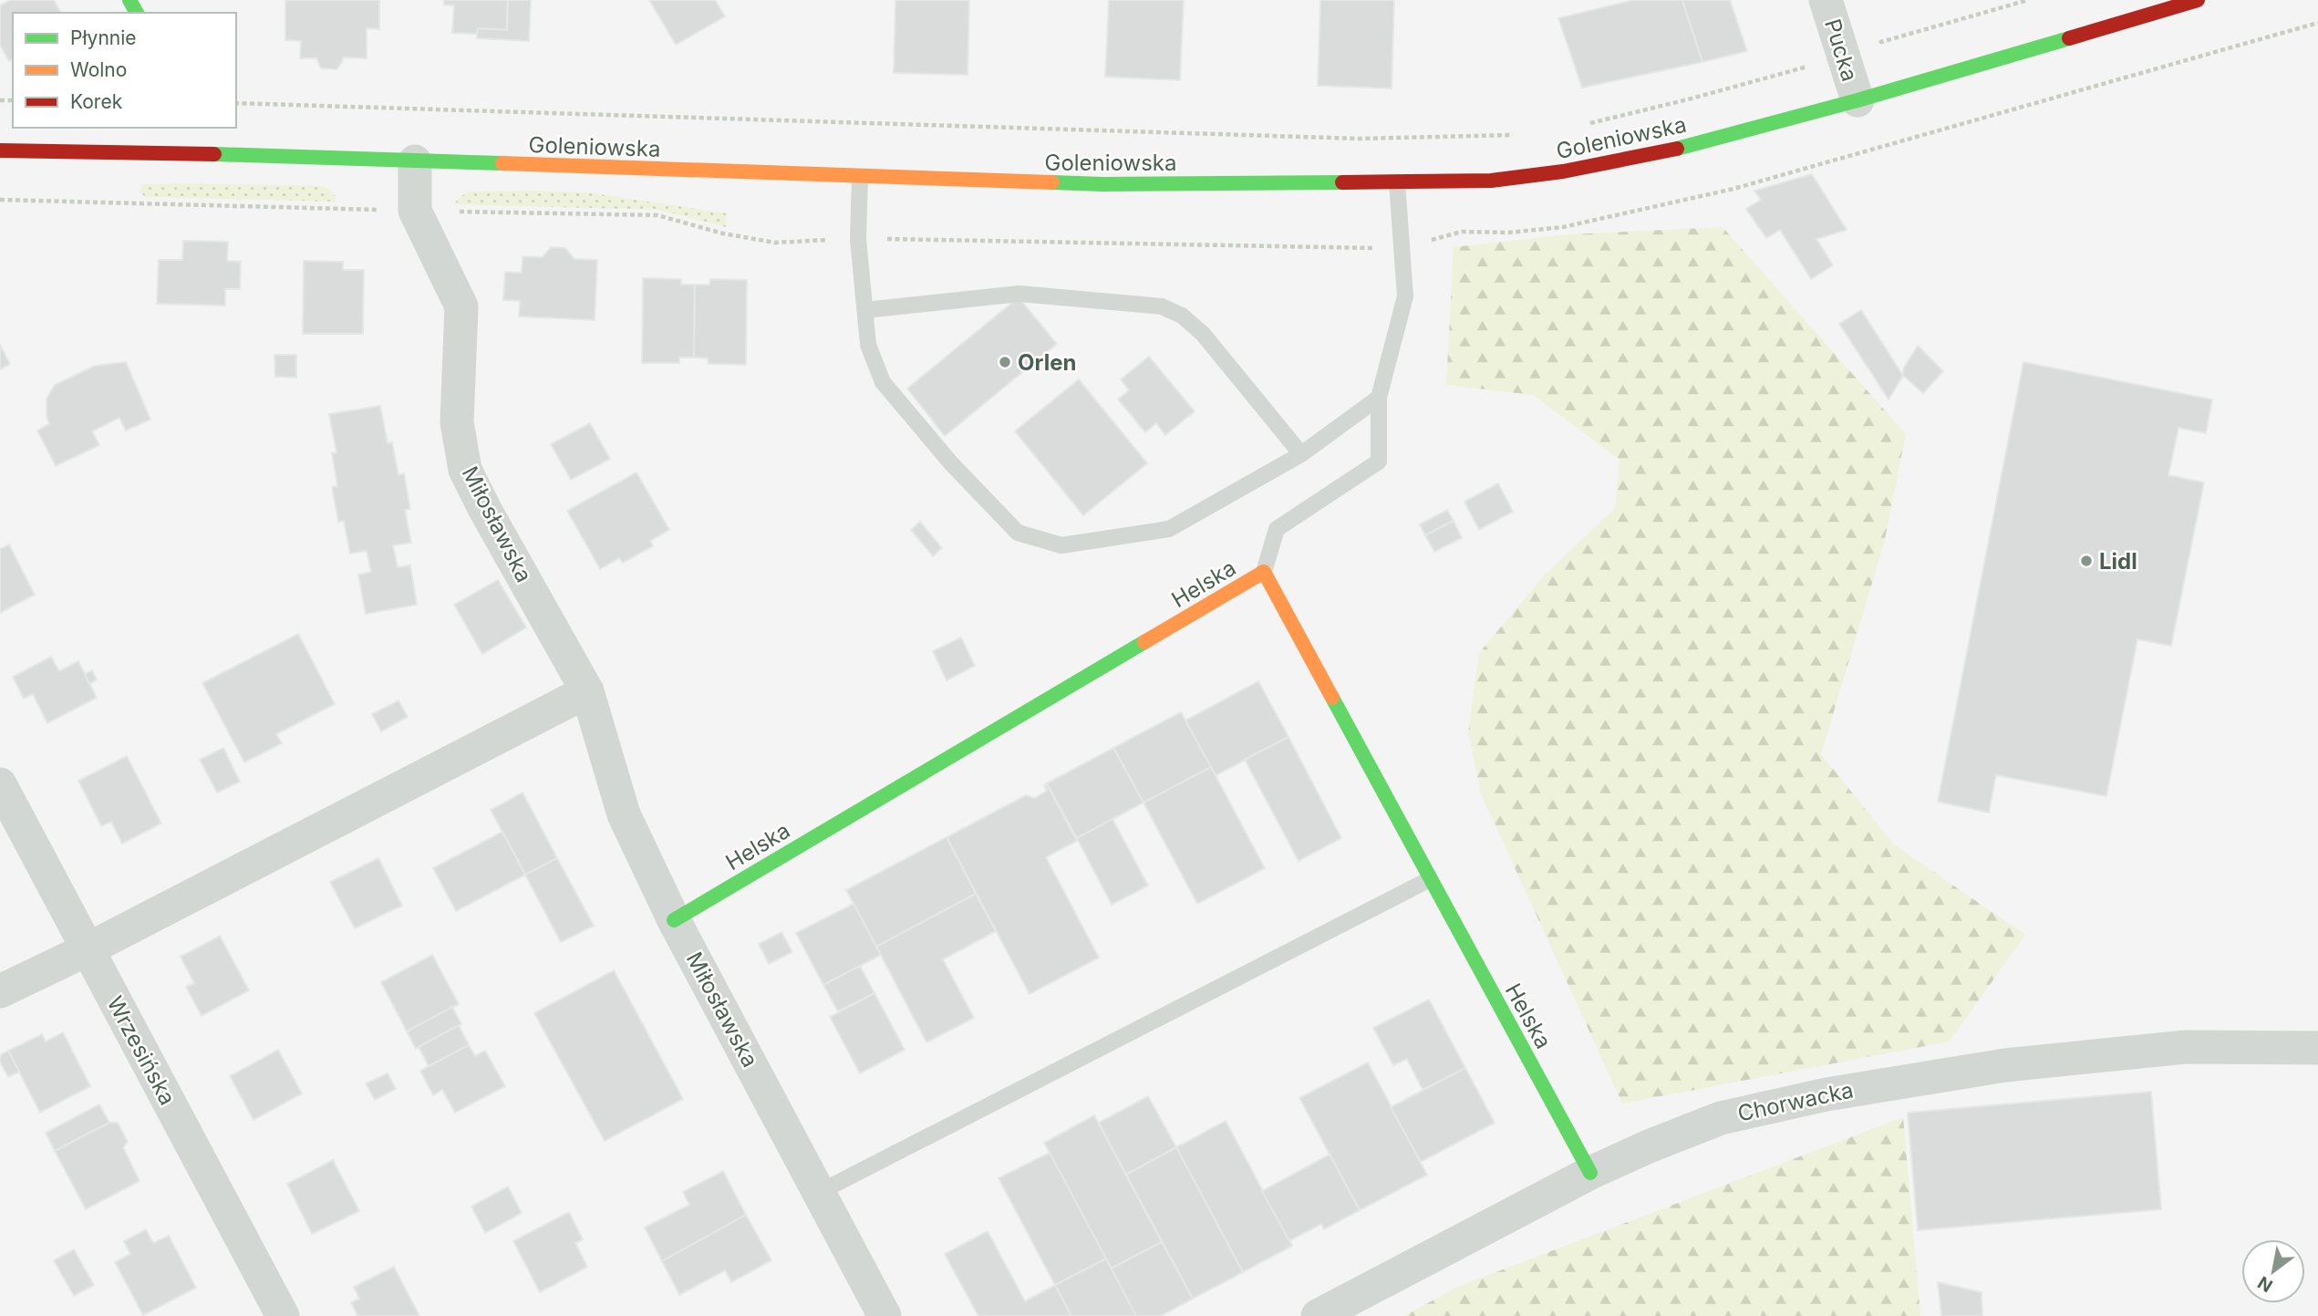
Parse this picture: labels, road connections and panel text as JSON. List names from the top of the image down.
{
  "streets": {
    "street": [
      "Pucka",
      "Goleniowska",
      "Miłosławska",
      "Helska",
      "Wrzesińska",
      "Chorwacka"
    ]
  },
  "crossings": [
    ["Pucka", "Goleniowska"],
    ["Goleniowska", "Miłosławska"],
    ["Miłosławska", "Helska"],
    ["Helska", "Chorwacka"]
  ],
  "places": ["Orlen", "Lidl"],
  "legend": ["Płynnie", "Wolno", "Korek"],
  "north": "bottom left"
}
